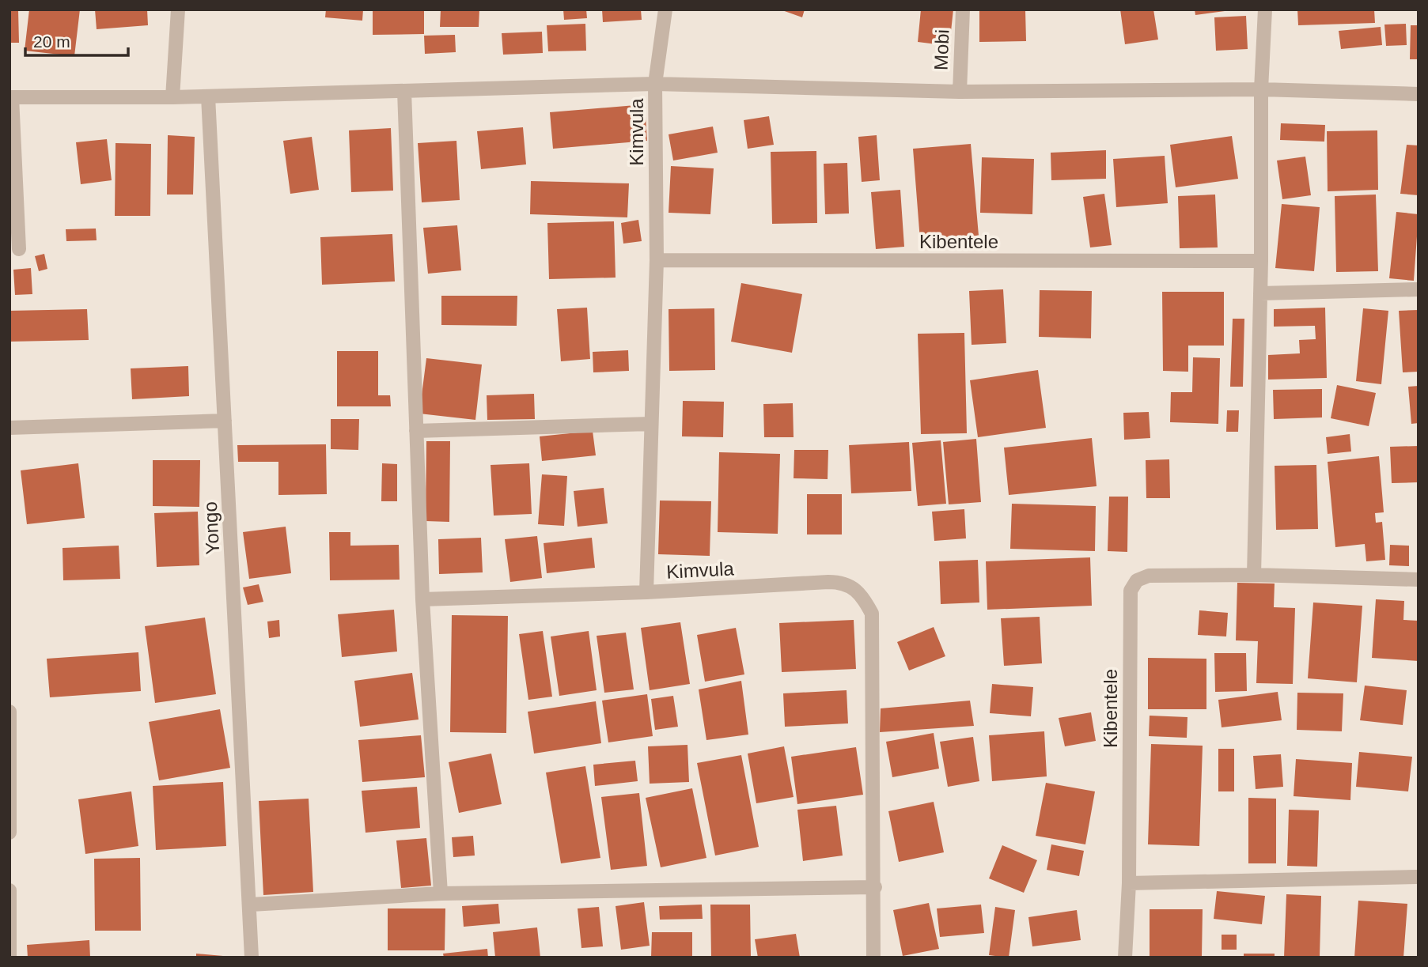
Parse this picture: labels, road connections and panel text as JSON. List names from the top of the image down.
{
  "streets": {
    "street": [
      "Mobi",
      "Kimvula",
      "Kibentele",
      "Yongo"
    ]
  },
  "crossings": [
    ["Kimvula", "Kibentele"]
  ],
  "scale_bar": "20 m"
}
